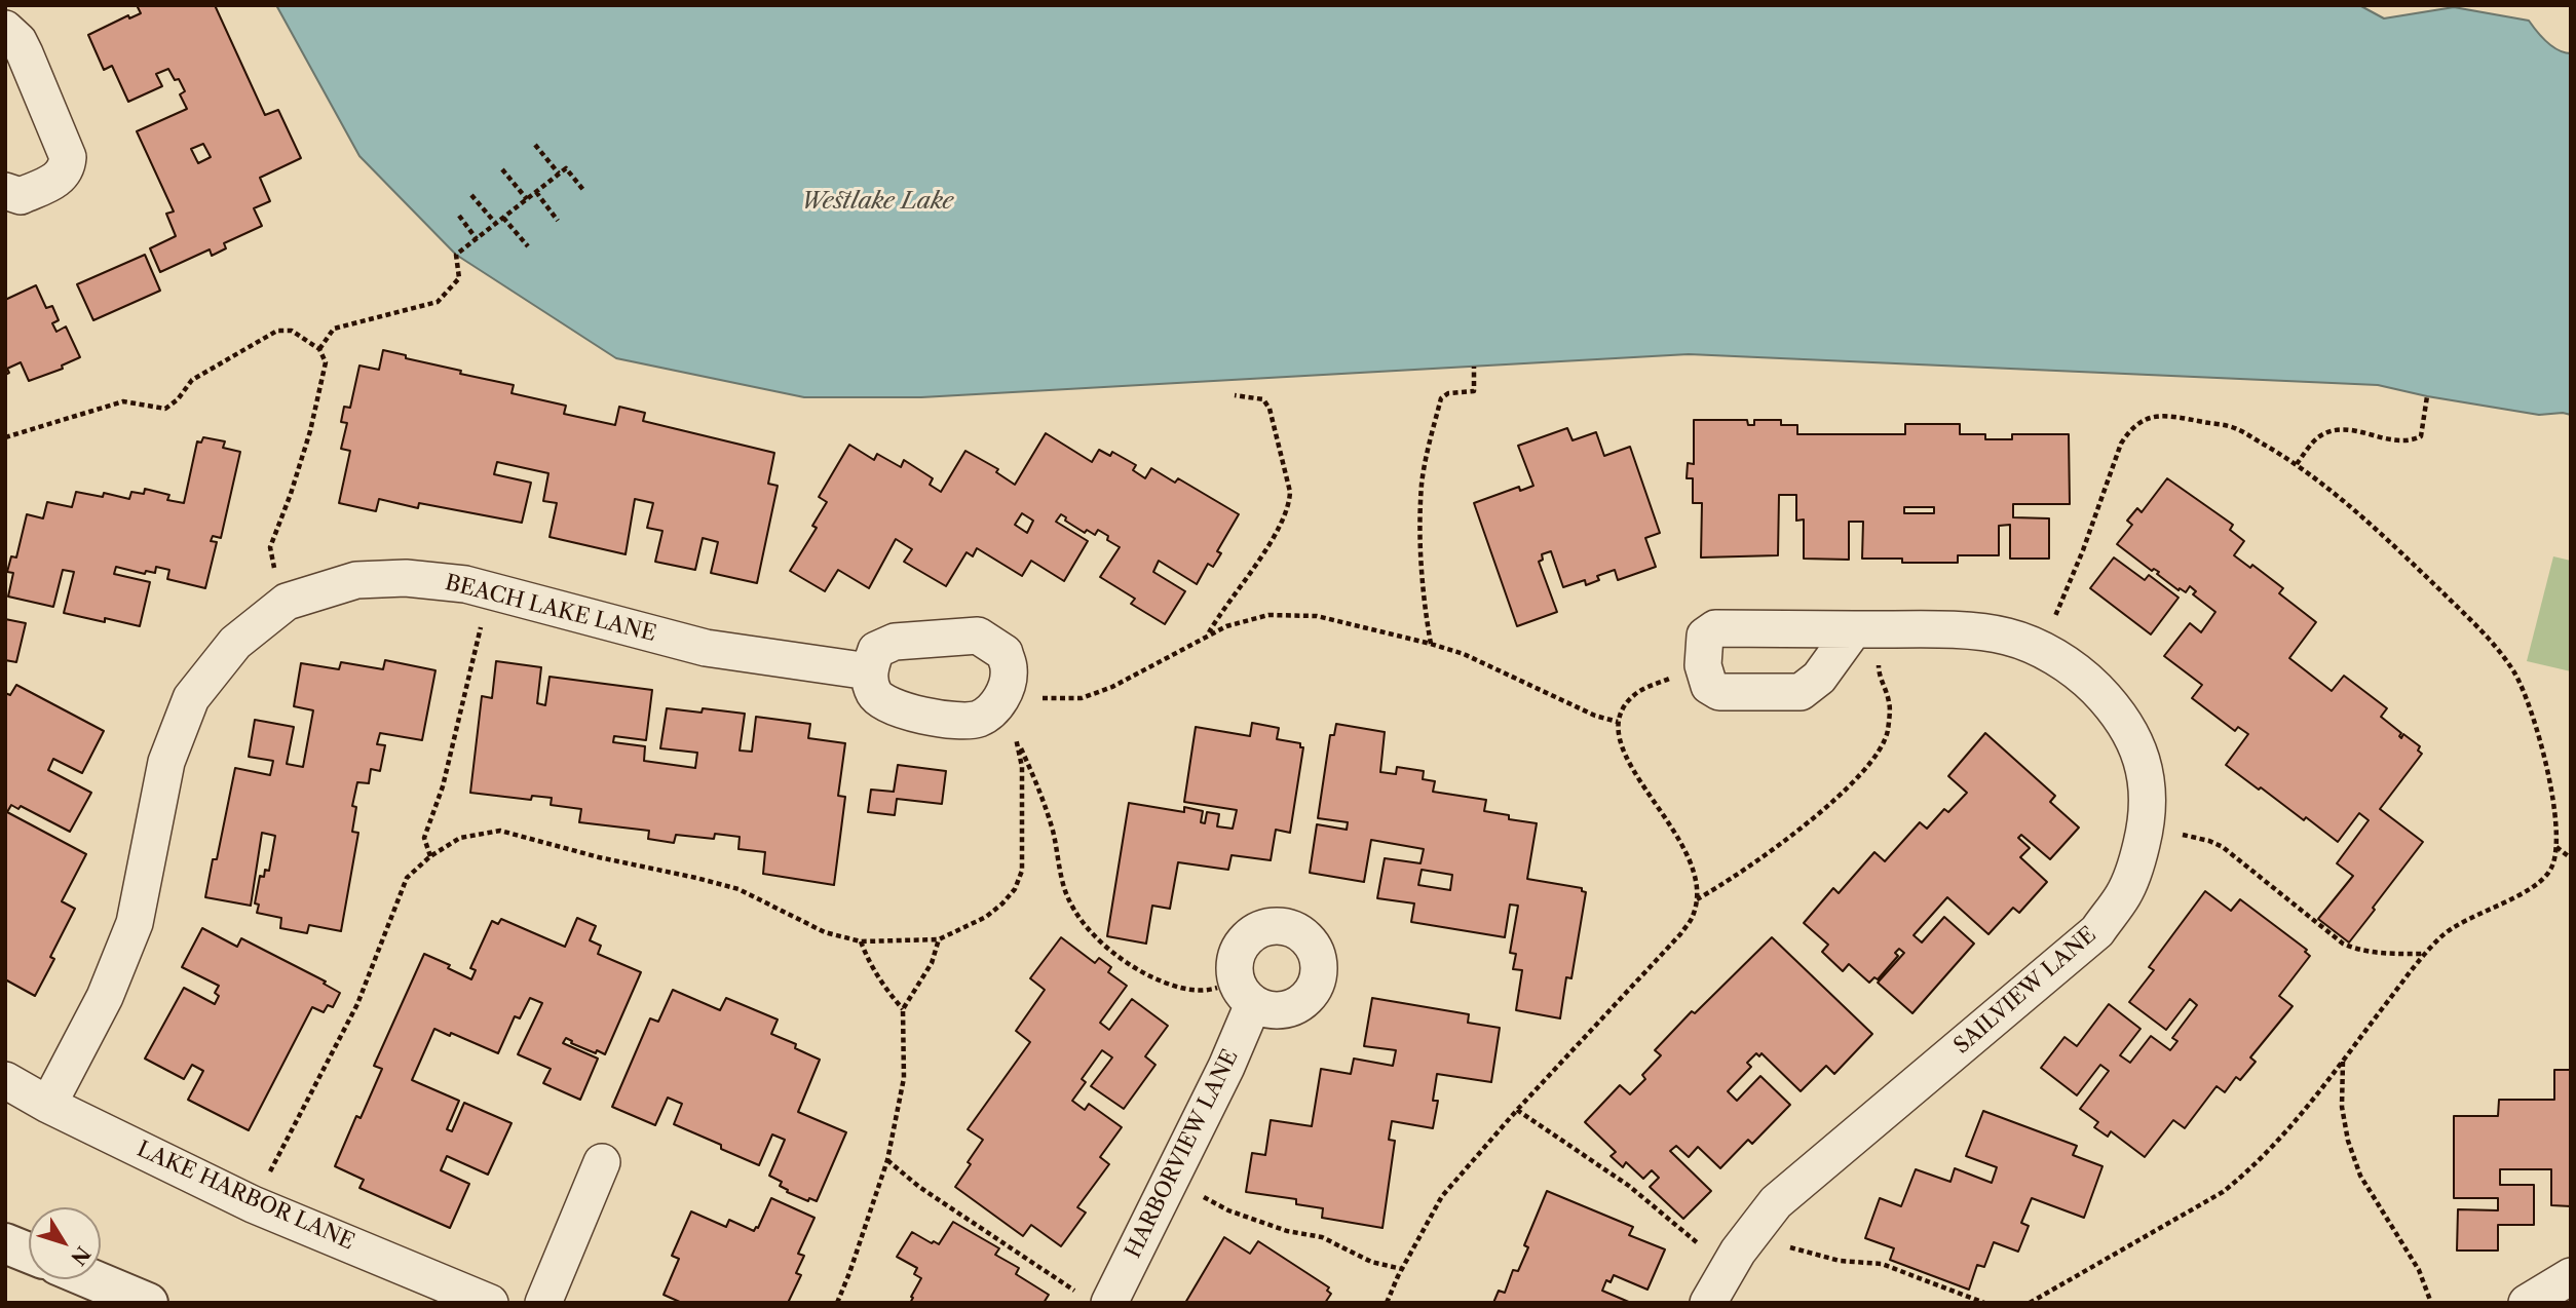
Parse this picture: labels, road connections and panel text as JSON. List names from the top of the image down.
{
  "streets": {
    "street": [
      "BEACH LAKE LANE",
      "SAILVIEW LANE",
      "HARBORVIEW LANE",
      "LAKE HARBOR LANE"
    ]
  },
  "crossings": [
    ["BEACH LAKE LANE", "LAKE HARBOR LANE"]
  ],
  "water": ["Westlake Lake"],
  "north": "bottom right"
}
